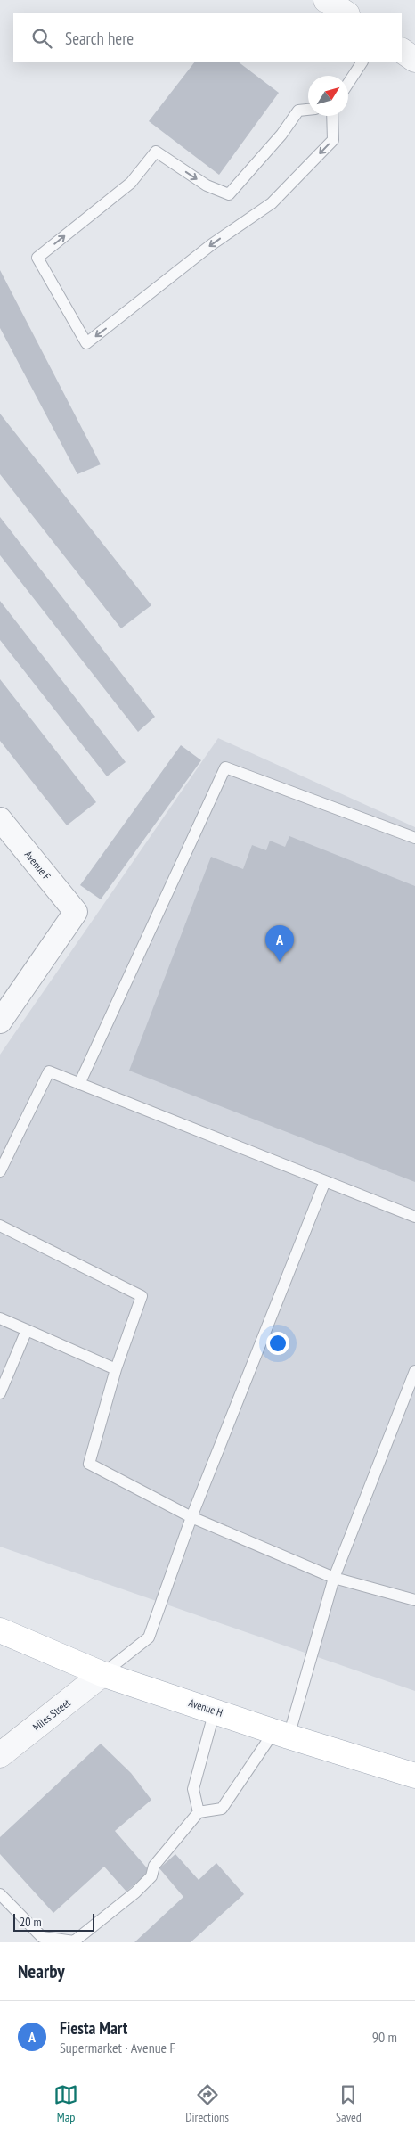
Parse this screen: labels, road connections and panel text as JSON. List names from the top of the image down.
{
  "streets": {
    "main road": ["Avenue H"],
    "street": ["Avenue F", "Miles Street"]
  },
  "crossings": [
    ["Avenue H", "Miles Street"]
  ],
  "scale_bar": "20 m",
  "north": "top right",
  "page": {
    "search": "Search here",
    "pins": "A",
    "scale": "20 m",
    "heading": "Nearby",
    "list": [
      {
        "mark": "A",
        "name": "Fiesta Mart",
        "note": "Supermarket · Avenue F",
        "value": "90 m"
      }
    ],
    "nav": ["Map", "Directions", "Saved"]
  }
}
